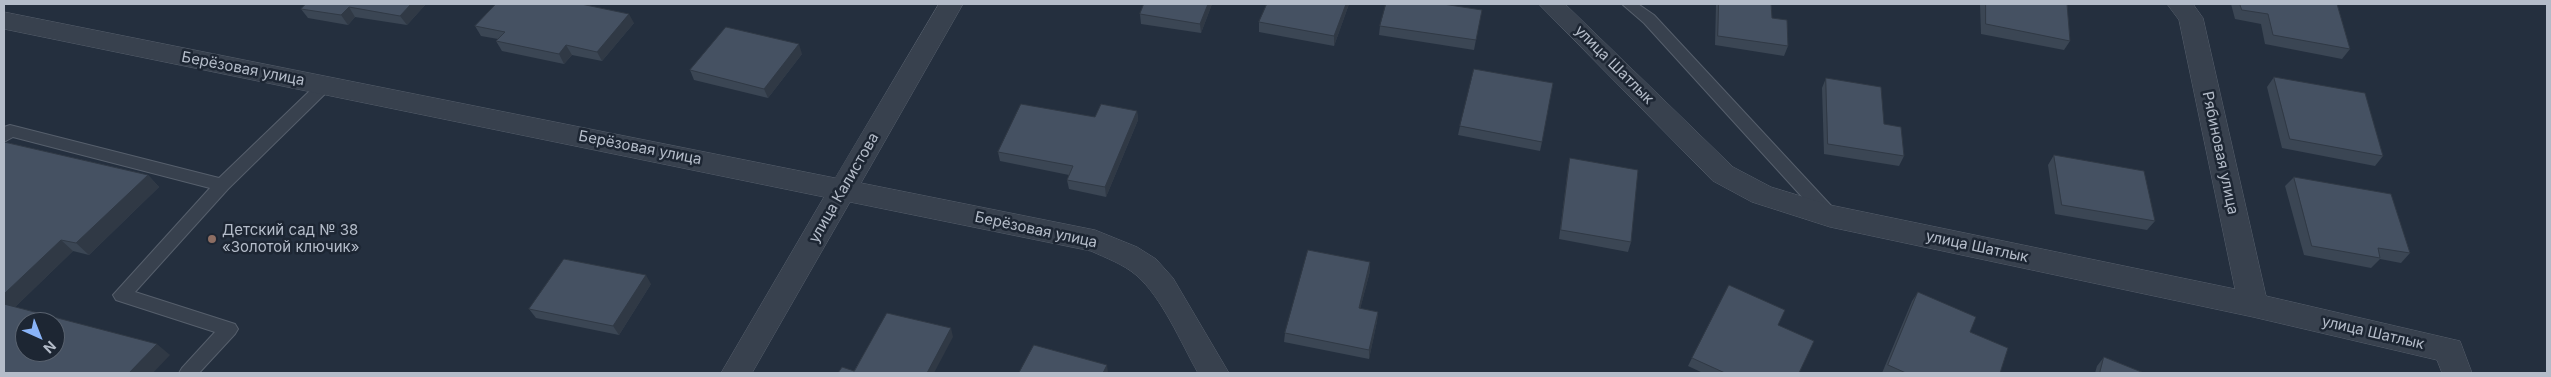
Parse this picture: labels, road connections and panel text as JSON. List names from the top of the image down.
{
  "streets": {
    "street": [
      "улица Шатлык",
      "Берёзовая улица",
      "Рябиновая улица",
      "улица Калистова"
    ]
  },
  "crossings": [
    ["улица Шатлык", "Рябиновая улица"],
    ["Берёзовая улица", "улица Калистова"]
  ],
  "places": ["Детский сад № 38 «Золотой ключик»"],
  "north": "bottom right"
}
